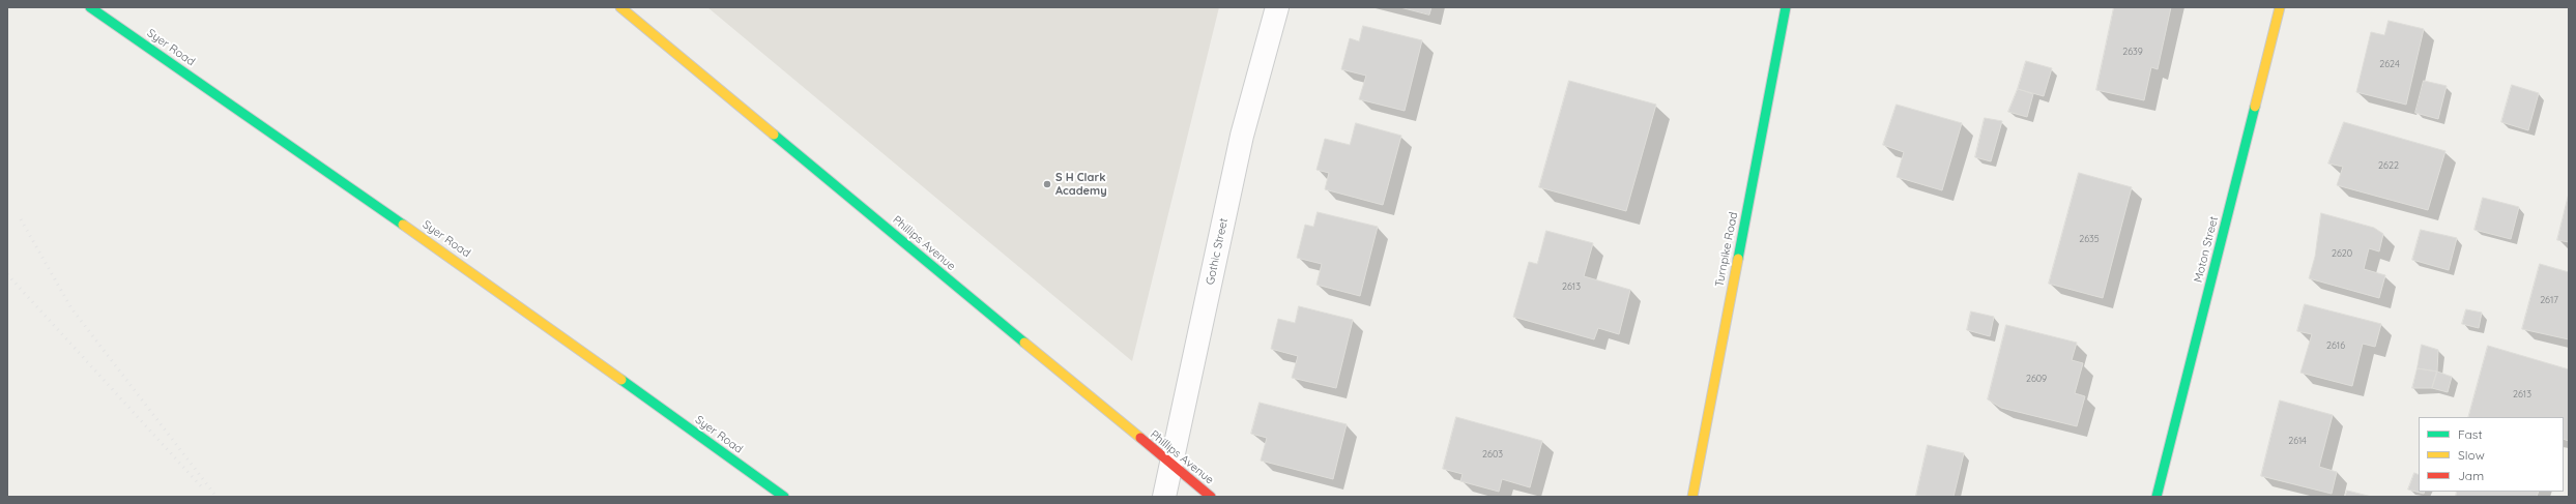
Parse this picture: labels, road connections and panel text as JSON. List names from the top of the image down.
{
  "streets": {
    "street": [
      "Syer Road",
      "Phillips Avenue",
      "Turnpike Road",
      "Moton Street",
      "Gothic Street"
    ]
  },
  "crossings": [
    ["Phillips Avenue", "Gothic Street"]
  ],
  "places": ["S H Clark Academy"],
  "house_numbers": [
    "2639",
    "2624",
    "2622",
    "2635",
    "2620",
    "2613",
    "2617",
    "2616",
    "2609",
    "2613",
    "2614",
    "2603"
  ],
  "legend": ["Fast", "Slow", "Jam"]
}
